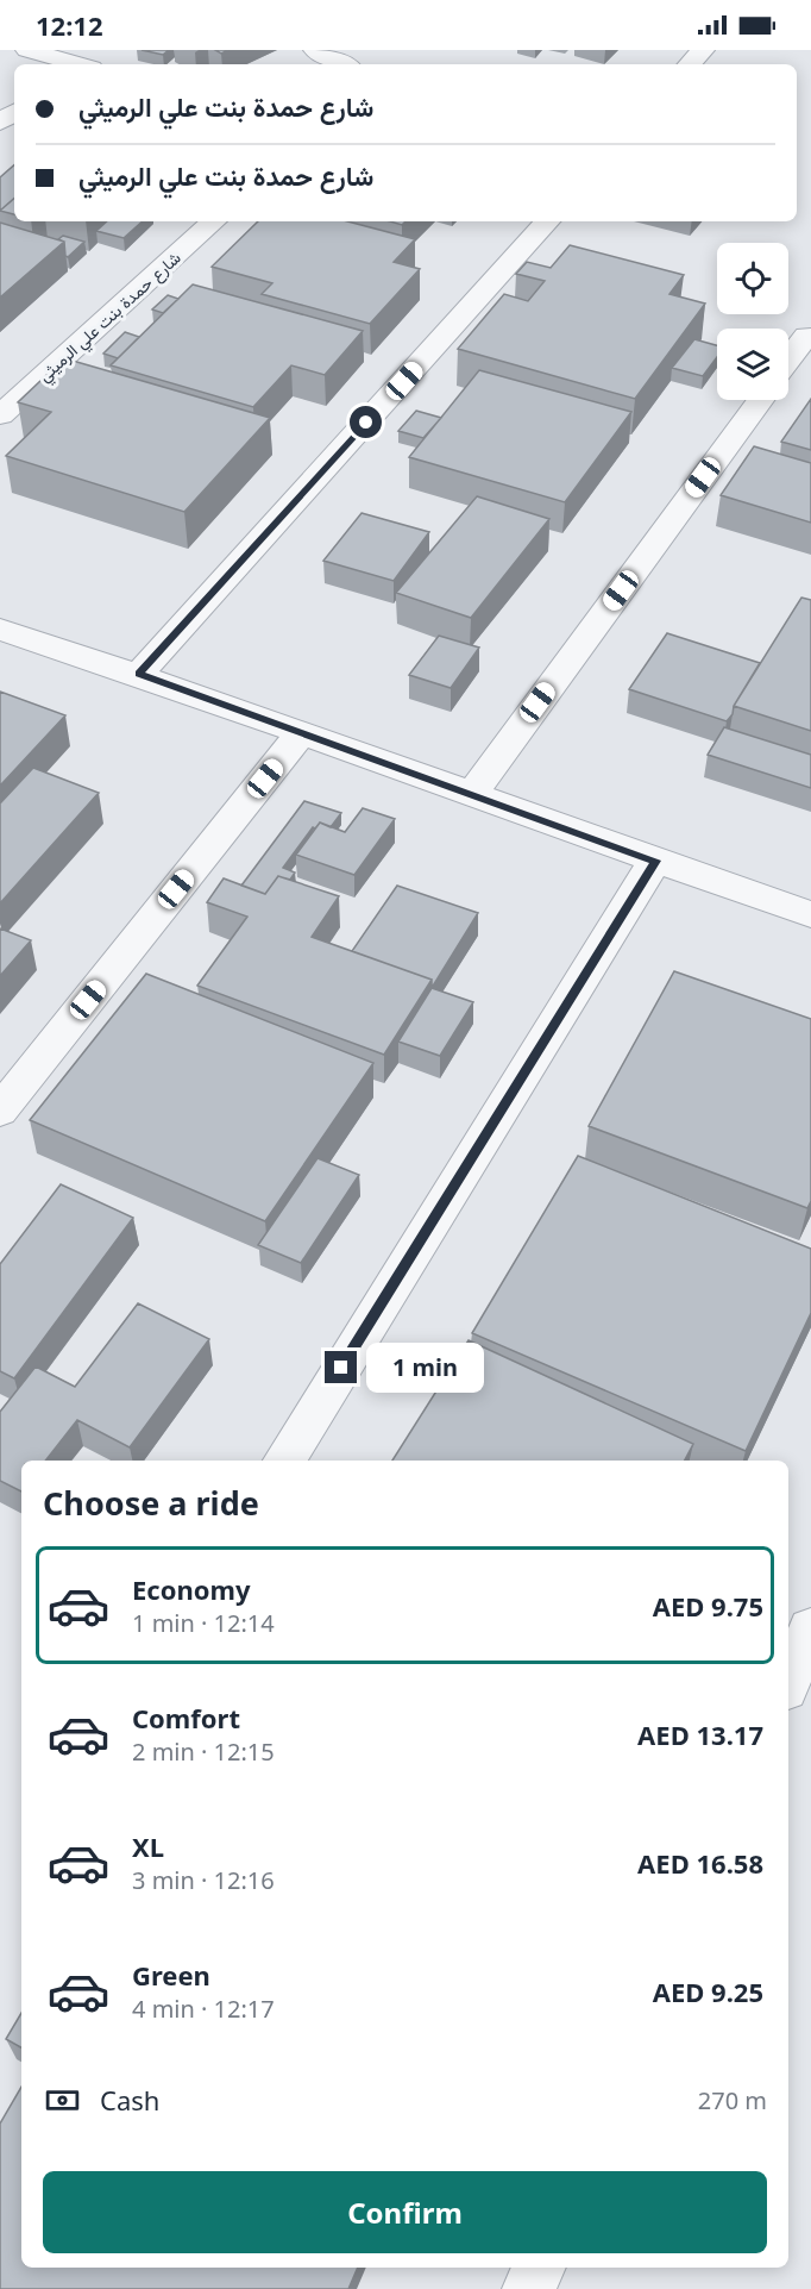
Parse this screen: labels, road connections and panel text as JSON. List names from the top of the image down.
{
  "streets": {
    "street": ["شارع حمدة بنت علي الرميثي"]
  },
  "page": {
    "status": "12:12",
    "banner": ["شارع حمدة بنت علي الرميثي", "شارع حمدة بنت علي الرميثي"],
    "bubble": "1 min",
    "heading": "Choose a ride",
    "list": [
      {
        "name": "Economy",
        "note": "1 min · 12:14",
        "value": "AED 9.75"
      },
      {
        "name": "Comfort",
        "note": "2 min · 12:15",
        "value": "AED 13.17"
      },
      {
        "name": "XL",
        "note": "3 min · 12:16",
        "value": "AED 16.58"
      },
      {
        "name": "Green",
        "note": "4 min · 12:17",
        "value": "AED 9.25"
      }
    ],
    "pay": ["Cash", "270 m"],
    "buttons": "Confirm"
  }
}
